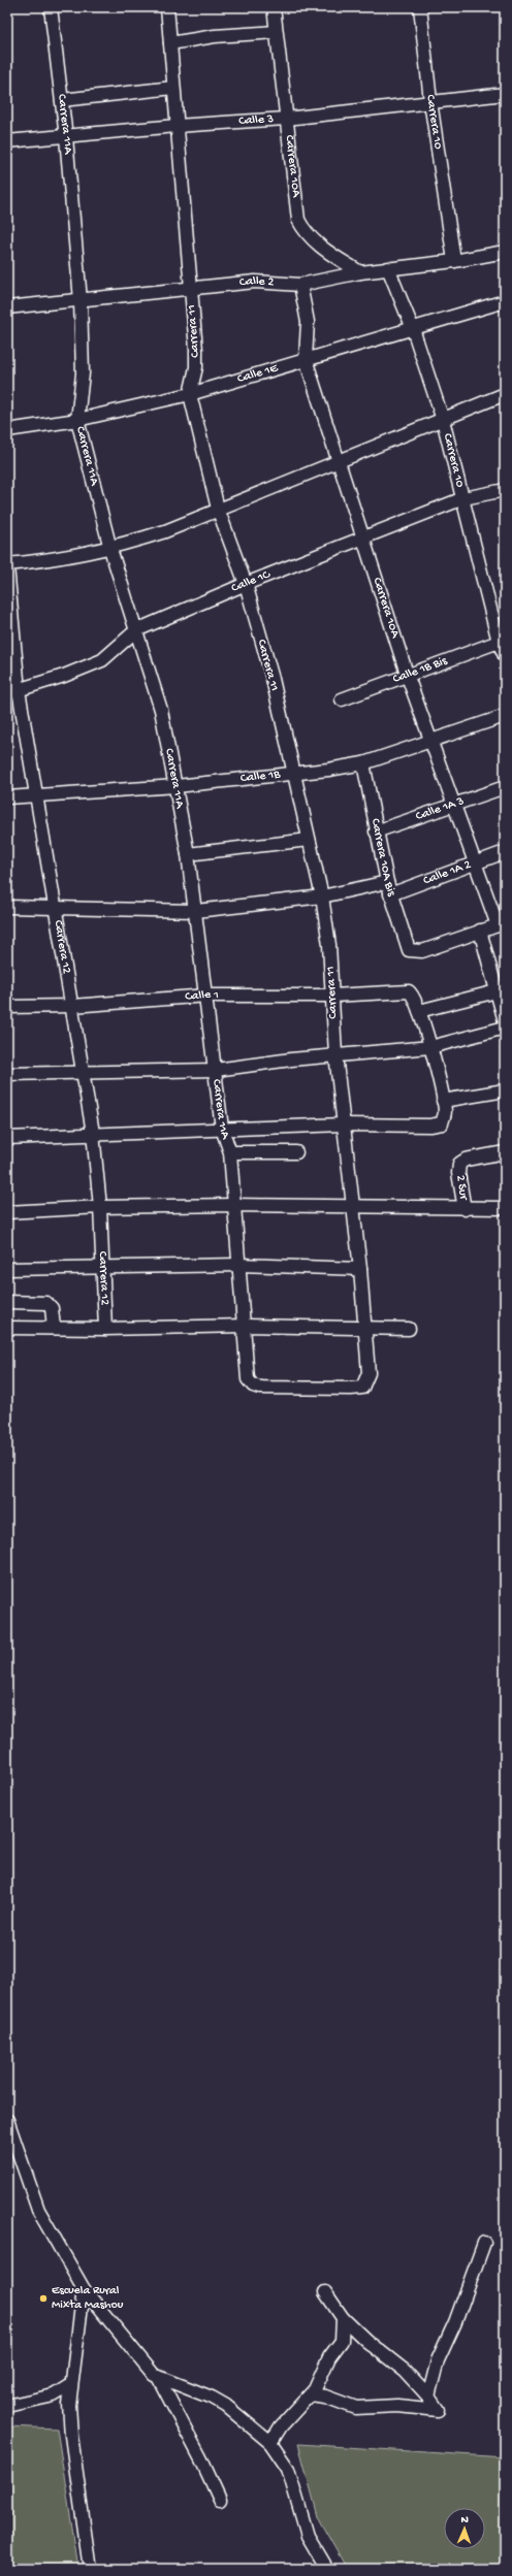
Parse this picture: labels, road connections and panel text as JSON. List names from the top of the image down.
{
  "streets": {
    "street": [
      "Calle 3",
      "Carrera 10",
      "Carrera 11A",
      "Carrera 10A",
      "Calle 2",
      "Carrera 11",
      "Calle 1E",
      "Calle 1C",
      "Calle 1B Bis",
      "Calle 1B",
      "Calle 1A 3",
      "Carrera 10A Bis",
      "Calle 1A 2",
      "Carrera 12",
      "Calle 1",
      "2 Sur"
    ]
  },
  "crossings": [
    ["Calle 3", "Carrera 10"],
    ["Calle 3", "Carrera 11A"],
    ["Calle 3", "Carrera 10A"],
    ["Calle 3", "Carrera 11"],
    ["Carrera 10", "Calle 2"],
    ["Carrera 10", "Calle 1E"],
    ["Carrera 10", "Calle 1C"],
    ["Carrera 10", "Calle 1B Bis"],
    ["Carrera 11A", "Calle 2"],
    ["Carrera 11A", "Carrera 11"],
    ["Carrera 11A", "Calle 1E"],
    ["Carrera 11A", "Calle 1C"],
    ["Carrera 11A", "Calle 1B"],
    ["Carrera 11A", "Calle 1A 2"],
    ["Carrera 11A", "Calle 1"],
    ["Carrera 10A", "Calle 2"],
    ["Carrera 10A", "Calle 1E"],
    ["Carrera 10A", "Calle 1C"],
    ["Carrera 10A", "Calle 1B Bis"],
    ["Carrera 10A", "Calle 1B"],
    ["Carrera 10A", "Calle 1A 3"],
    ["Carrera 10A", "Calle 1A 2"],
    ["Calle 2", "Carrera 11"],
    ["Carrera 11", "Calle 1E"],
    ["Carrera 11", "Calle 1C"],
    ["Carrera 11", "Calle 1B"],
    ["Carrera 11", "Calle 1A 2"],
    ["Carrera 11", "Calle 1"],
    ["Calle 1C", "Carrera 12"],
    ["Calle 1B", "Carrera 10A Bis"],
    ["Calle 1B", "Carrera 12"],
    ["Calle 1A 3", "Carrera 10A Bis"],
    ["Carrera 10A Bis", "Calle 1A 2"],
    ["Calle 1A 2", "Carrera 12"],
    ["Carrera 12", "Calle 1"]
  ],
  "places": ["Escuela Rural Mixta Mashou"],
  "north": "top"
}
